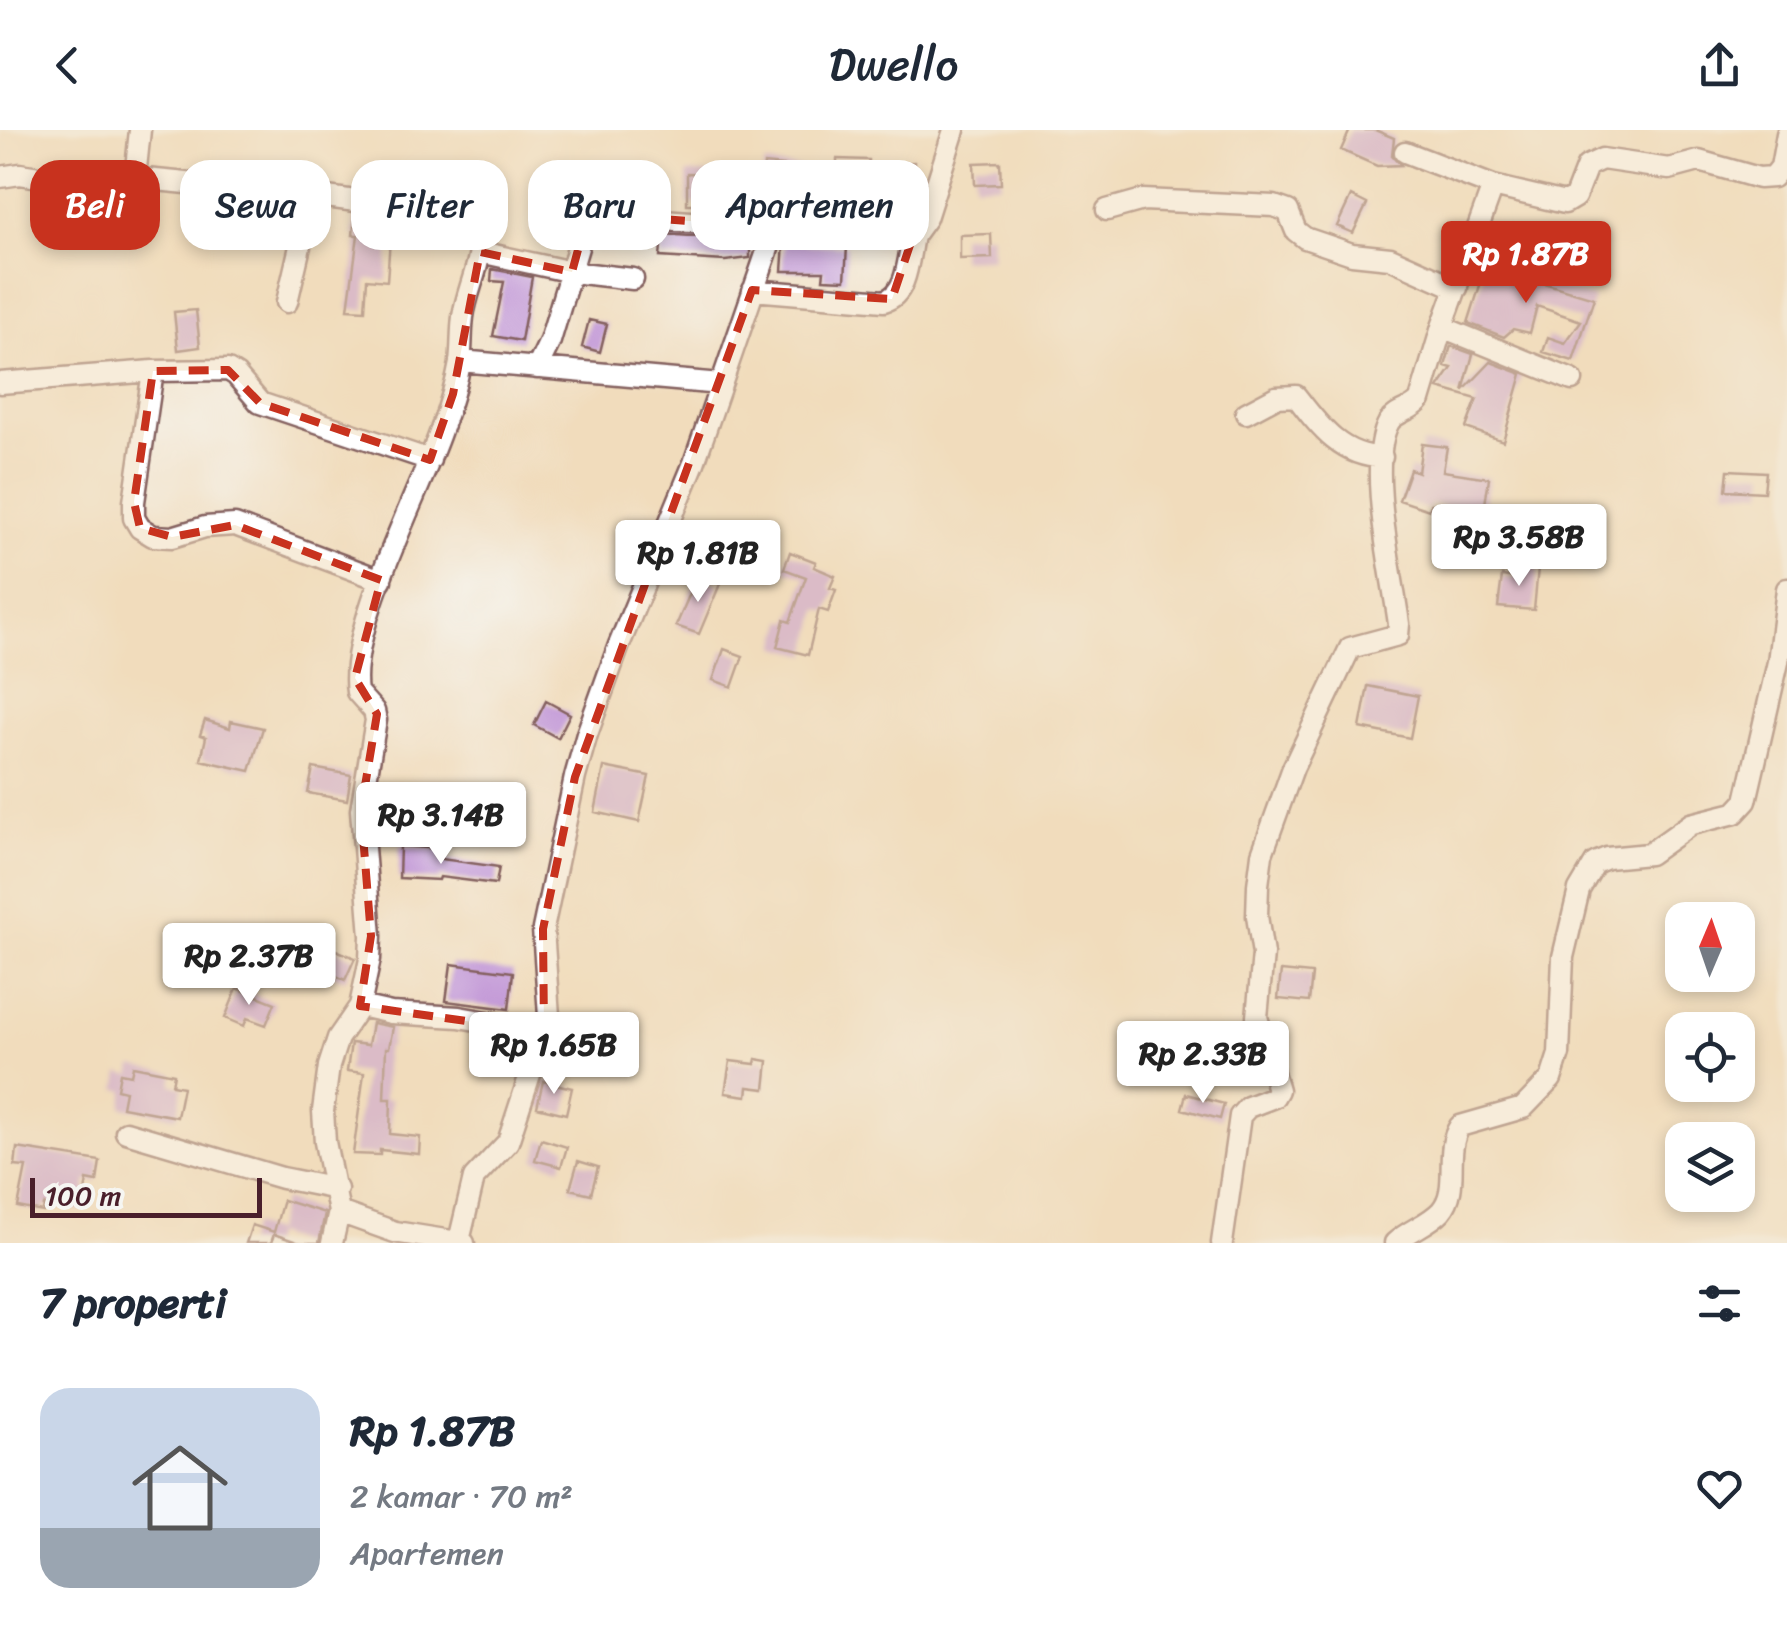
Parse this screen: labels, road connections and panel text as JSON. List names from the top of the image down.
{
  "scale_bar": "100 m",
  "north": "top",
  "page": {
    "header": "Dwello",
    "chip": [
      "Beli",
      "Sewa",
      "Filter",
      "Baru",
      "Apartemen"
    ],
    "price": [
      "Rp 1.87B",
      "Rp 3.58B",
      "Rp 1.81B",
      "Rp 3.14B",
      "Rp 2.37B",
      "Rp 1.65B",
      "Rp 2.33B"
    ],
    "scale": "100 m",
    "heading": "7 properti",
    "list": [
      {
        "name": "Rp 1.87B",
        "note": "2 kamar · 70 m² · Apartemen"
      }
    ]
  }
}
